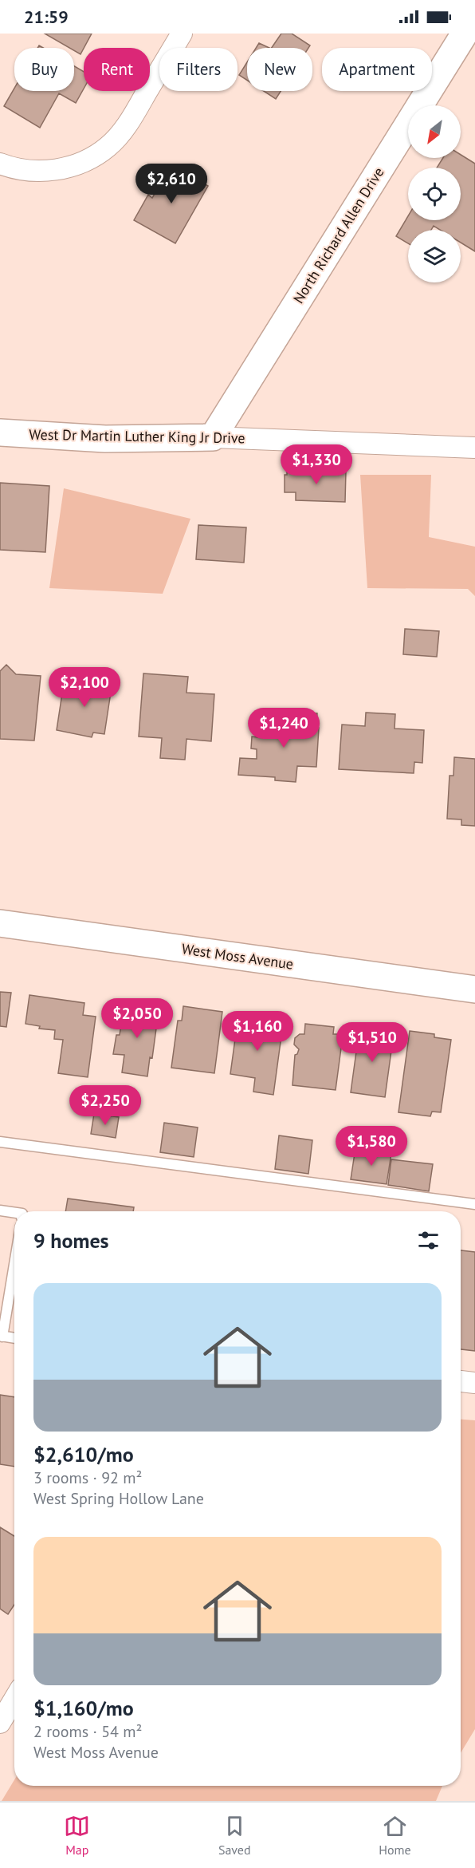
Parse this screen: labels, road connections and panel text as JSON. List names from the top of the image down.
{
  "streets": {
    "street": ["North Richard Allen Drive", "West Dr Martin Luther King Jr Drive", "West Moss Avenue"]
  },
  "crossings": [
    ["North Richard Allen Drive", "West Dr Martin Luther King Jr Drive"]
  ],
  "north": "bottom left",
  "page": {
    "status": "21:59",
    "chip": [
      "Buy",
      "Rent",
      "Filters",
      "New",
      "Apartment"
    ],
    "price": [
      "$2,610",
      "$1,330",
      "$2,100",
      "$1,240",
      "$2,050",
      "$1,160",
      "$1,510",
      "$2,250",
      "$1,580"
    ],
    "heading": "9 homes",
    "list": [
      {
        "name": "$2,610/mo",
        "note": "3 rooms · 92 m² · West Spring Hollow Lane"
      },
      {
        "name": "$1,160/mo",
        "note": "2 rooms · 54 m² · West Moss Avenue"
      }
    ],
    "tabs": ["Map", "Saved", "Home"]
  }
}
